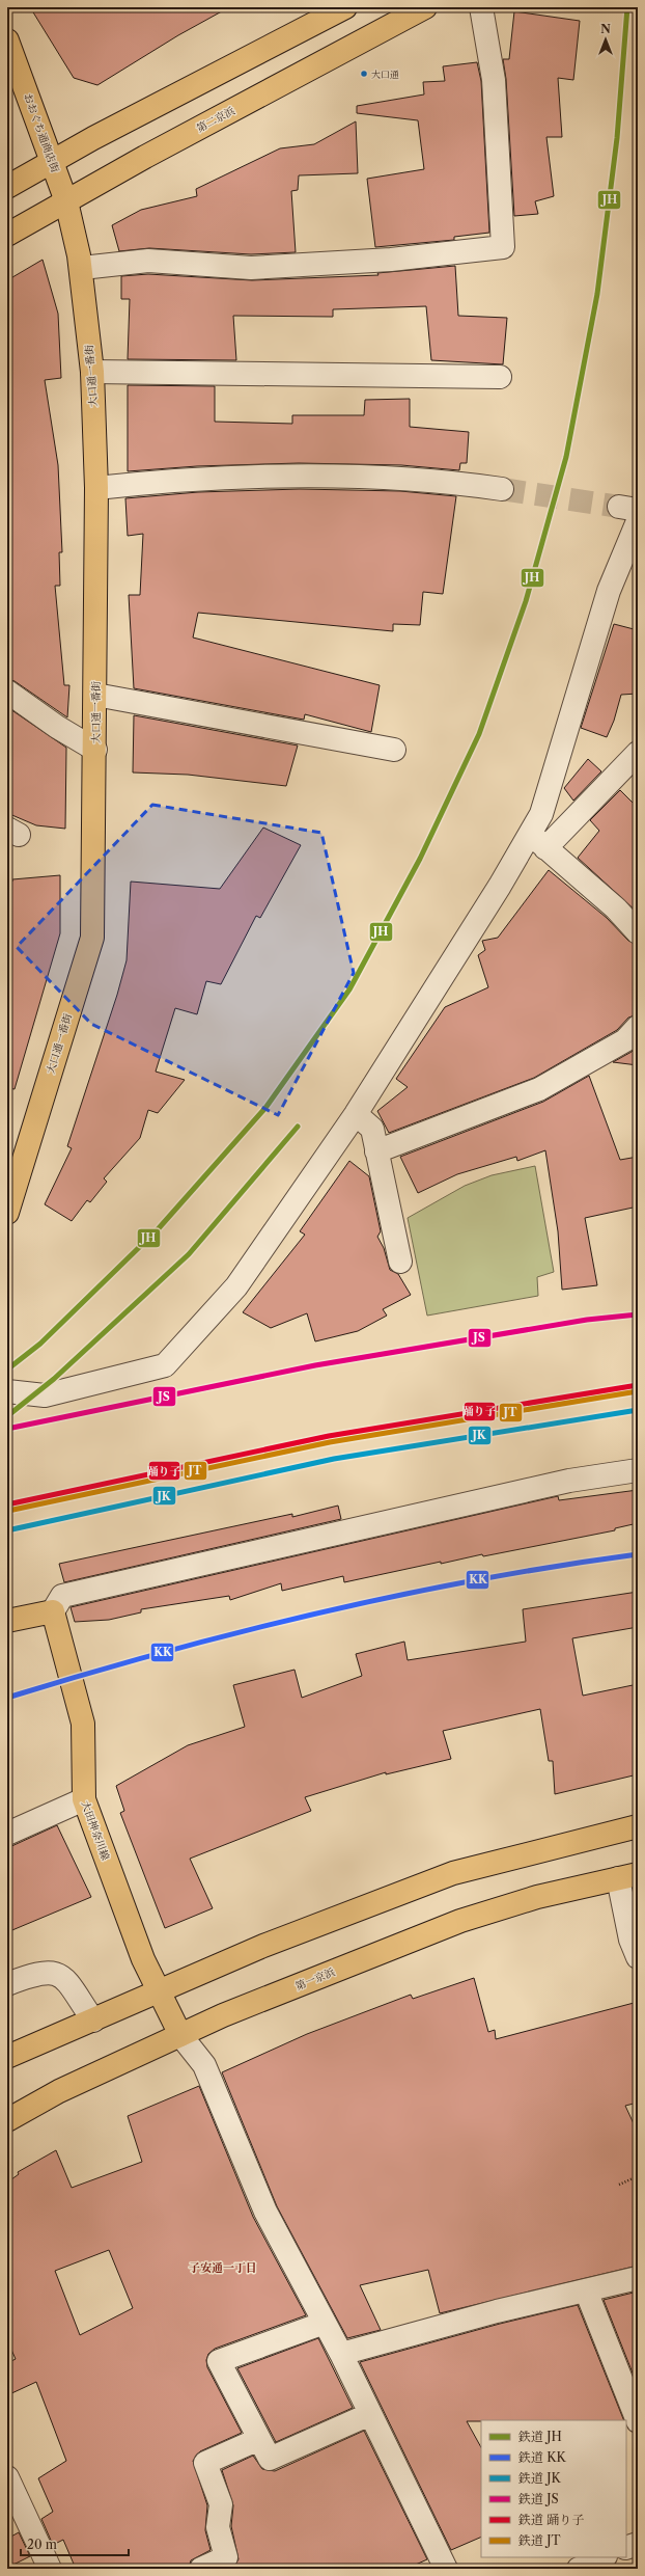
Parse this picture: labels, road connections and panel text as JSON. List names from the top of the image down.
{
  "streets": {
    "main road": [
      "第二京浜",
      "おおぐち通商店街",
      "大口通一番街",
      "大田神奈川線",
      "第一京浜"
    ]
  },
  "crossings": [
    ["第二京浜", "おおぐち通商店街"],
    ["第二京浜", "大口通一番街"],
    ["おおぐち通商店街", "大口通一番街"],
    ["大田神奈川線", "第一京浜"]
  ],
  "districts": ["子安通一丁目"],
  "places": ["大口通"],
  "lines": [
    "rail line JH",
    "rail line JS",
    "rail line 踊り子",
    "rail line JT",
    "rail line JK",
    "rail line KK"
  ],
  "legend": [
    "鉄道 JH",
    "鉄道 KK",
    "鉄道 JK",
    "鉄道 JS",
    "鉄道 踊り子",
    "鉄道 JT"
  ],
  "scale_bar": "20 m",
  "north": "top"
}
